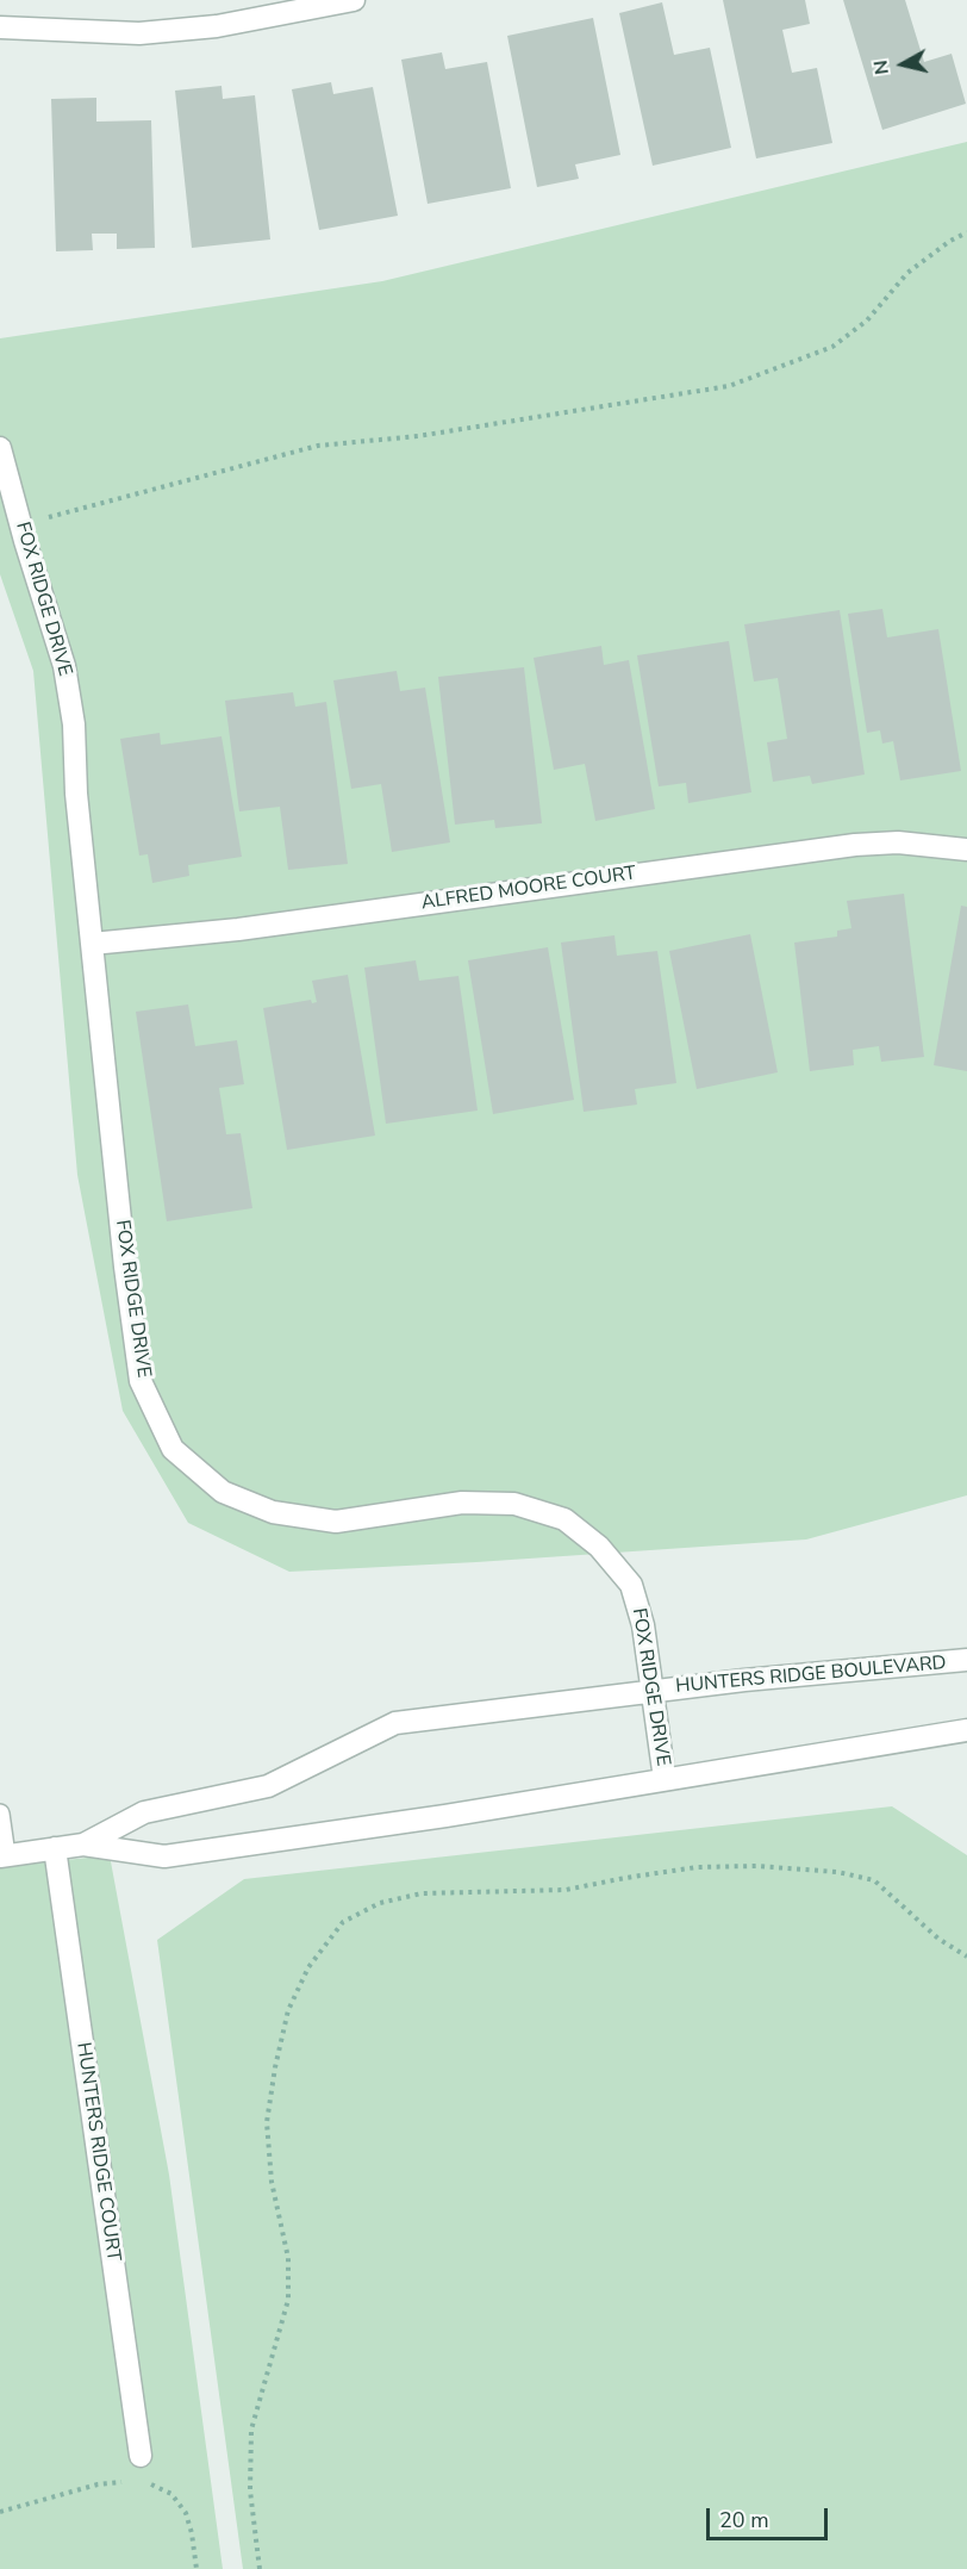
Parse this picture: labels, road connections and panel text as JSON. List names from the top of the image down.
{
  "streets": {
    "street": [
      "FOX RIDGE DRIVE",
      "ALFRED MOORE COURT",
      "HUNTERS RIDGE BOULEVARD",
      "HUNTERS RIDGE COURT"
    ]
  },
  "crossings": [
    ["FOX RIDGE DRIVE", "ALFRED MOORE COURT"],
    ["FOX RIDGE DRIVE", "HUNTERS RIDGE BOULEVARD"],
    ["HUNTERS RIDGE BOULEVARD", "HUNTERS RIDGE COURT"]
  ],
  "scale_bar": "20 m",
  "north": "left"
}
